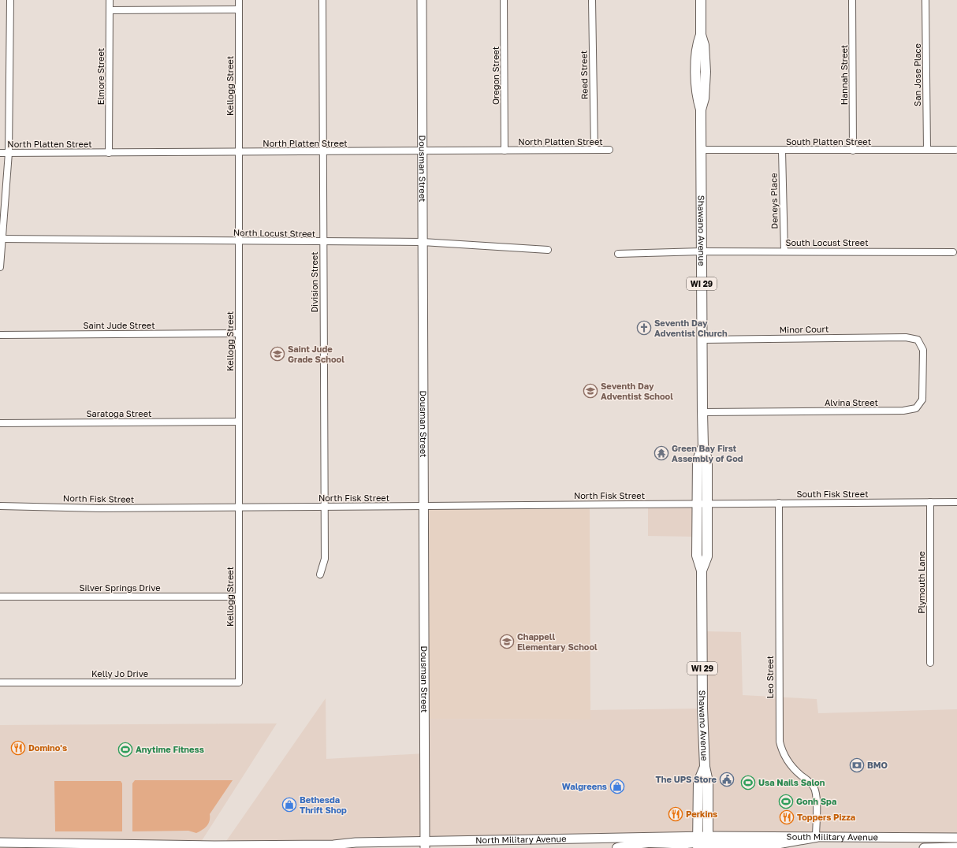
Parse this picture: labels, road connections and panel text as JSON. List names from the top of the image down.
{
  "streets": {
    "main road": [
      "Dousman Street",
      "Shawano Avenue",
      "WI 29",
      "South Military Avenue",
      "North Military Avenue"
    ],
    "street": [
      "Reed Street",
      "Hannah Street",
      "San Jose Place",
      "Oregon Street",
      "Elmore Street",
      "Kellogg Street",
      "North Platten Street",
      "South Platten Street",
      "Deneys Place",
      "North Locust Street",
      "South Locust Street",
      "Division Street",
      "Saint Jude Street",
      "Minor Court",
      "Alvina Street",
      "Saratoga Street",
      "South Fisk Street",
      "North Fisk Street",
      "Plymouth Lane",
      "Silver Springs Drive",
      "Kelly Jo Drive",
      "Leo Street"
    ]
  },
  "crossings": [
    ["Reed Street", "North Platten Street"],
    ["Hannah Street", "South Platten Street"],
    ["San Jose Place", "South Platten Street"],
    ["Oregon Street", "North Platten Street"],
    ["Elmore Street", "North Platten Street"],
    ["Kellogg Street", "North Platten Street"],
    ["Kellogg Street", "North Locust Street"],
    ["Kellogg Street", "Saint Jude Street"],
    ["Kellogg Street", "Saratoga Street"],
    ["Kellogg Street", "North Fisk Street"],
    ["Kellogg Street", "Silver Springs Drive"],
    ["Kellogg Street", "Kelly Jo Drive"],
    ["North Platten Street", "Dousman Street"],
    ["North Platten Street", "Division Street"],
    ["South Platten Street", "Deneys Place"],
    ["South Platten Street", "Shawano Avenue"],
    ["Dousman Street", "North Locust Street"],
    ["Dousman Street", "North Fisk Street"],
    ["Dousman Street", "North Military Avenue"],
    ["Deneys Place", "South Locust Street"],
    ["Shawano Avenue", "South Locust Street"],
    ["Shawano Avenue", "Minor Court"],
    ["Shawano Avenue", "Alvina Street"],
    ["Shawano Avenue", "South Fisk Street"],
    ["Shawano Avenue", "North Fisk Street"],
    ["Shawano Avenue", "North Military Avenue"],
    ["North Locust Street", "Division Street"],
    ["Division Street", "North Fisk Street"],
    ["Minor Court", "Alvina Street"],
    ["South Fisk Street", "North Fisk Street"],
    ["South Fisk Street", "Plymouth Lane"],
    ["South Fisk Street", "Leo Street"],
    ["Leo Street", "South Military Avenue"]
  ],
  "places": {
    "church": ["Seventh Day Adventist Church"],
    "school or university": ["Saint Jude Grade School", "Seventh Day Adventist School", "Chappell Elementary School"],
    "temple": ["Green Bay First Assembly of God"],
    "restaurant": ["Domino's", "Perkins", "Toppers Pizza"],
    "sports": ["Anytime Fitness", "Usa Nails Salon", "Gonh Spa"],
    "bank": ["BMO"],
    "public building": ["The UPS Store"],
    "shop": ["Walgreens", "Bethesda Thrift Shop"]
  }
}
